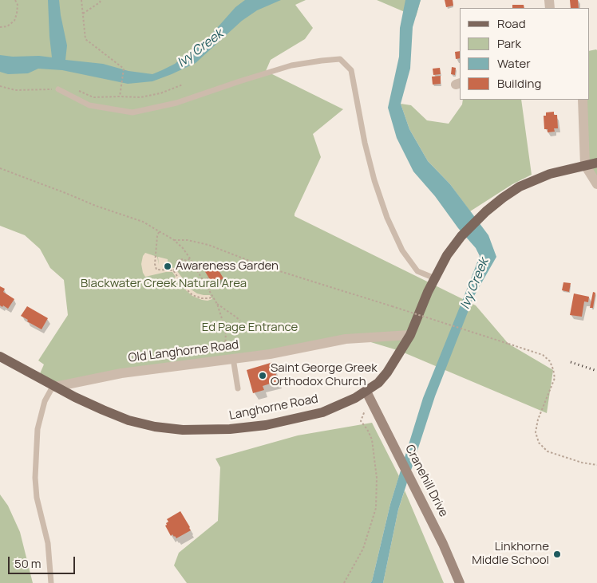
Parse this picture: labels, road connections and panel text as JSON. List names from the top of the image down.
{
  "streets": {
    "main road": ["Langhorne Road", "Cranehill Drive"],
    "street": ["Old Langhorne Road"]
  },
  "crossings": [
    ["Old Langhorne Road", "Langhorne Road"],
    ["Langhorne Road", "Cranehill Drive"]
  ],
  "water": ["Ivy Creek"],
  "parks": ["Blackwater Creek Natural Area", "Ed Page Entrance"],
  "places": ["Awareness Garden", "Saint George Greek Orthodox Church", "Linkhorne Middle School"],
  "legend": [
    "Road",
    "Park",
    "Water",
    "Building"
  ],
  "scale_bar": "50 m"
}
